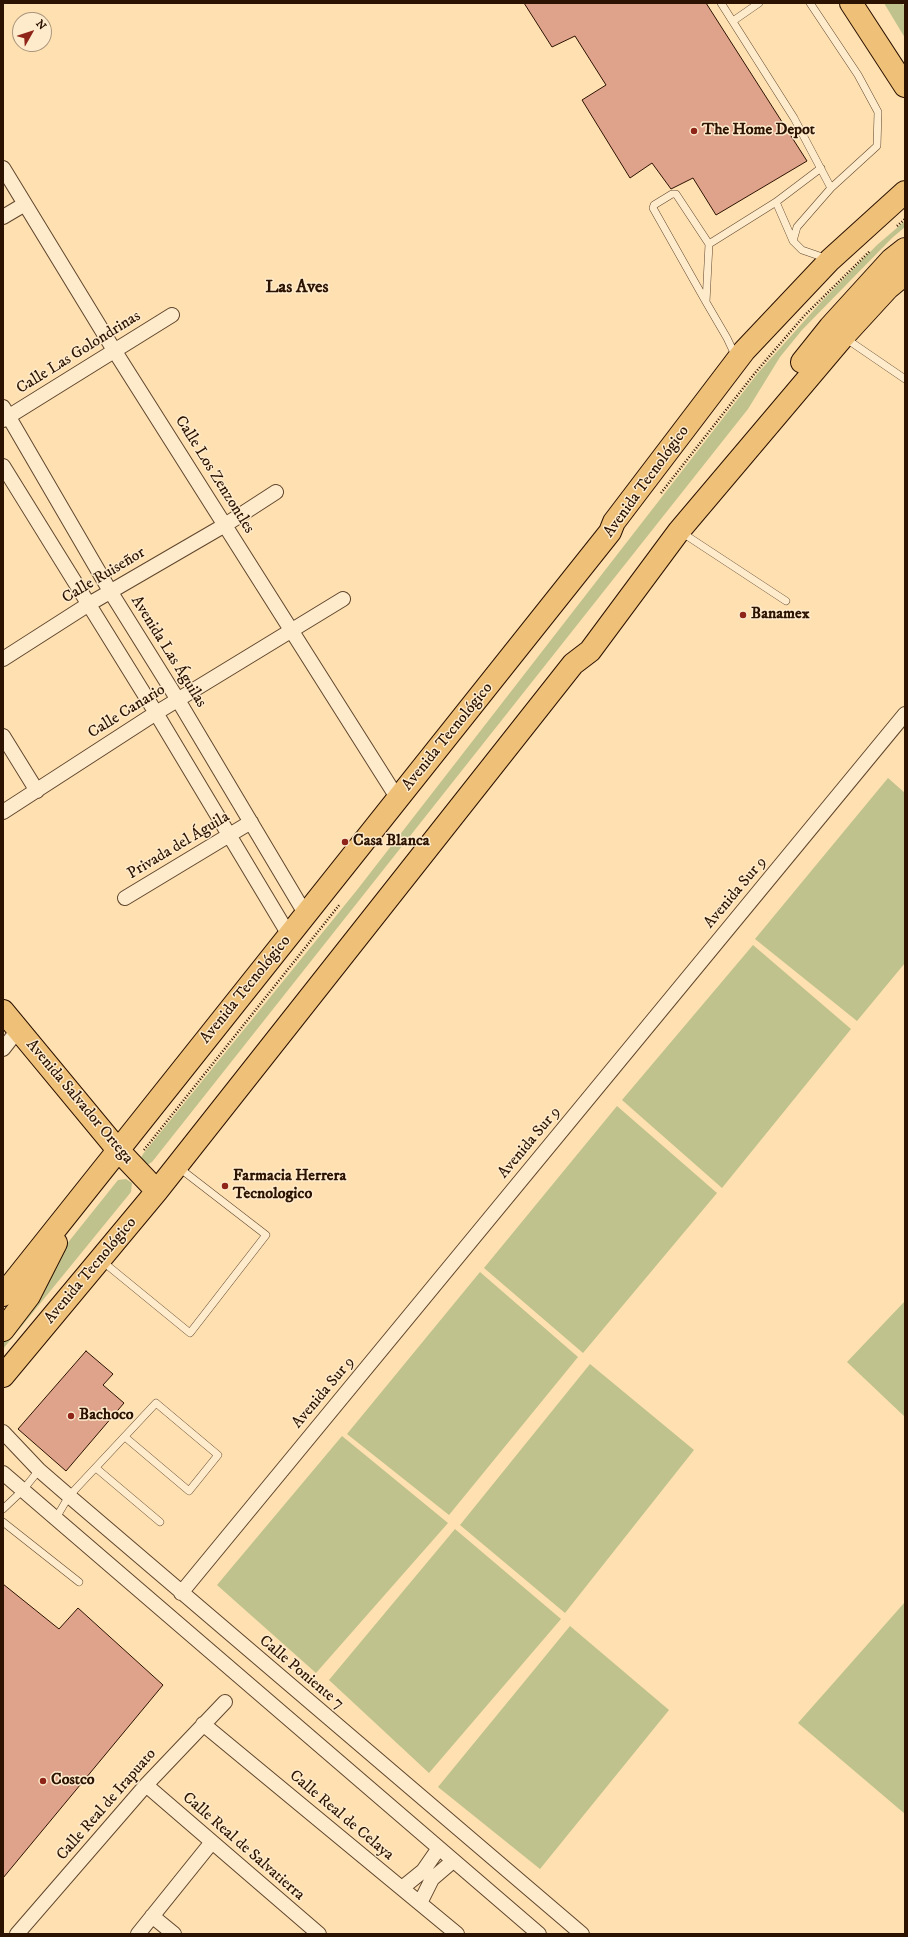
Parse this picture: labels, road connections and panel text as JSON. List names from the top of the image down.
{
  "streets": {
    "main road": ["Avenida Tecnológico", "Avenida Salvador Ortega"],
    "street": [
      "Calle Las Golondrinas",
      "Calle Los Zenzontles",
      "Calle Ruiseñor",
      "Avenida Las Águilas",
      "Calle Canario",
      "Privada del Águila",
      "Avenida Sur 9",
      "Calle Poniente 7",
      "Calle Real de Irapuato",
      "Calle Real de Celaya",
      "Calle Real de Salvatierra"
    ]
  },
  "crossings": [
    ["Calle Las Golondrinas", "Calle Los Zenzontles"],
    ["Calle Las Golondrinas", "Avenida Las Águilas"],
    ["Calle Los Zenzontles", "Avenida Tecnológico"],
    ["Calle Los Zenzontles", "Calle Ruiseñor"],
    ["Calle Los Zenzontles", "Calle Canario"],
    ["Avenida Tecnológico", "Avenida Las Águilas"],
    ["Avenida Tecnológico", "Avenida Salvador Ortega"],
    ["Calle Ruiseñor", "Avenida Las Águilas"],
    ["Avenida Las Águilas", "Calle Canario"],
    ["Avenida Las Águilas", "Privada del Águila"],
    ["Avenida Sur 9", "Calle Poniente 7"],
    ["Calle Real de Irapuato", "Calle Real de Celaya"],
    ["Calle Real de Irapuato", "Calle Real de Salvatierra"]
  ],
  "districts": ["Las Aves"],
  "places": [
    "The Home Depot",
    "Banamex",
    "Casa Blanca",
    "Farmacia Herrera Tecnologico",
    "Bachoco",
    "Costco"
  ],
  "north": "top right"
}
